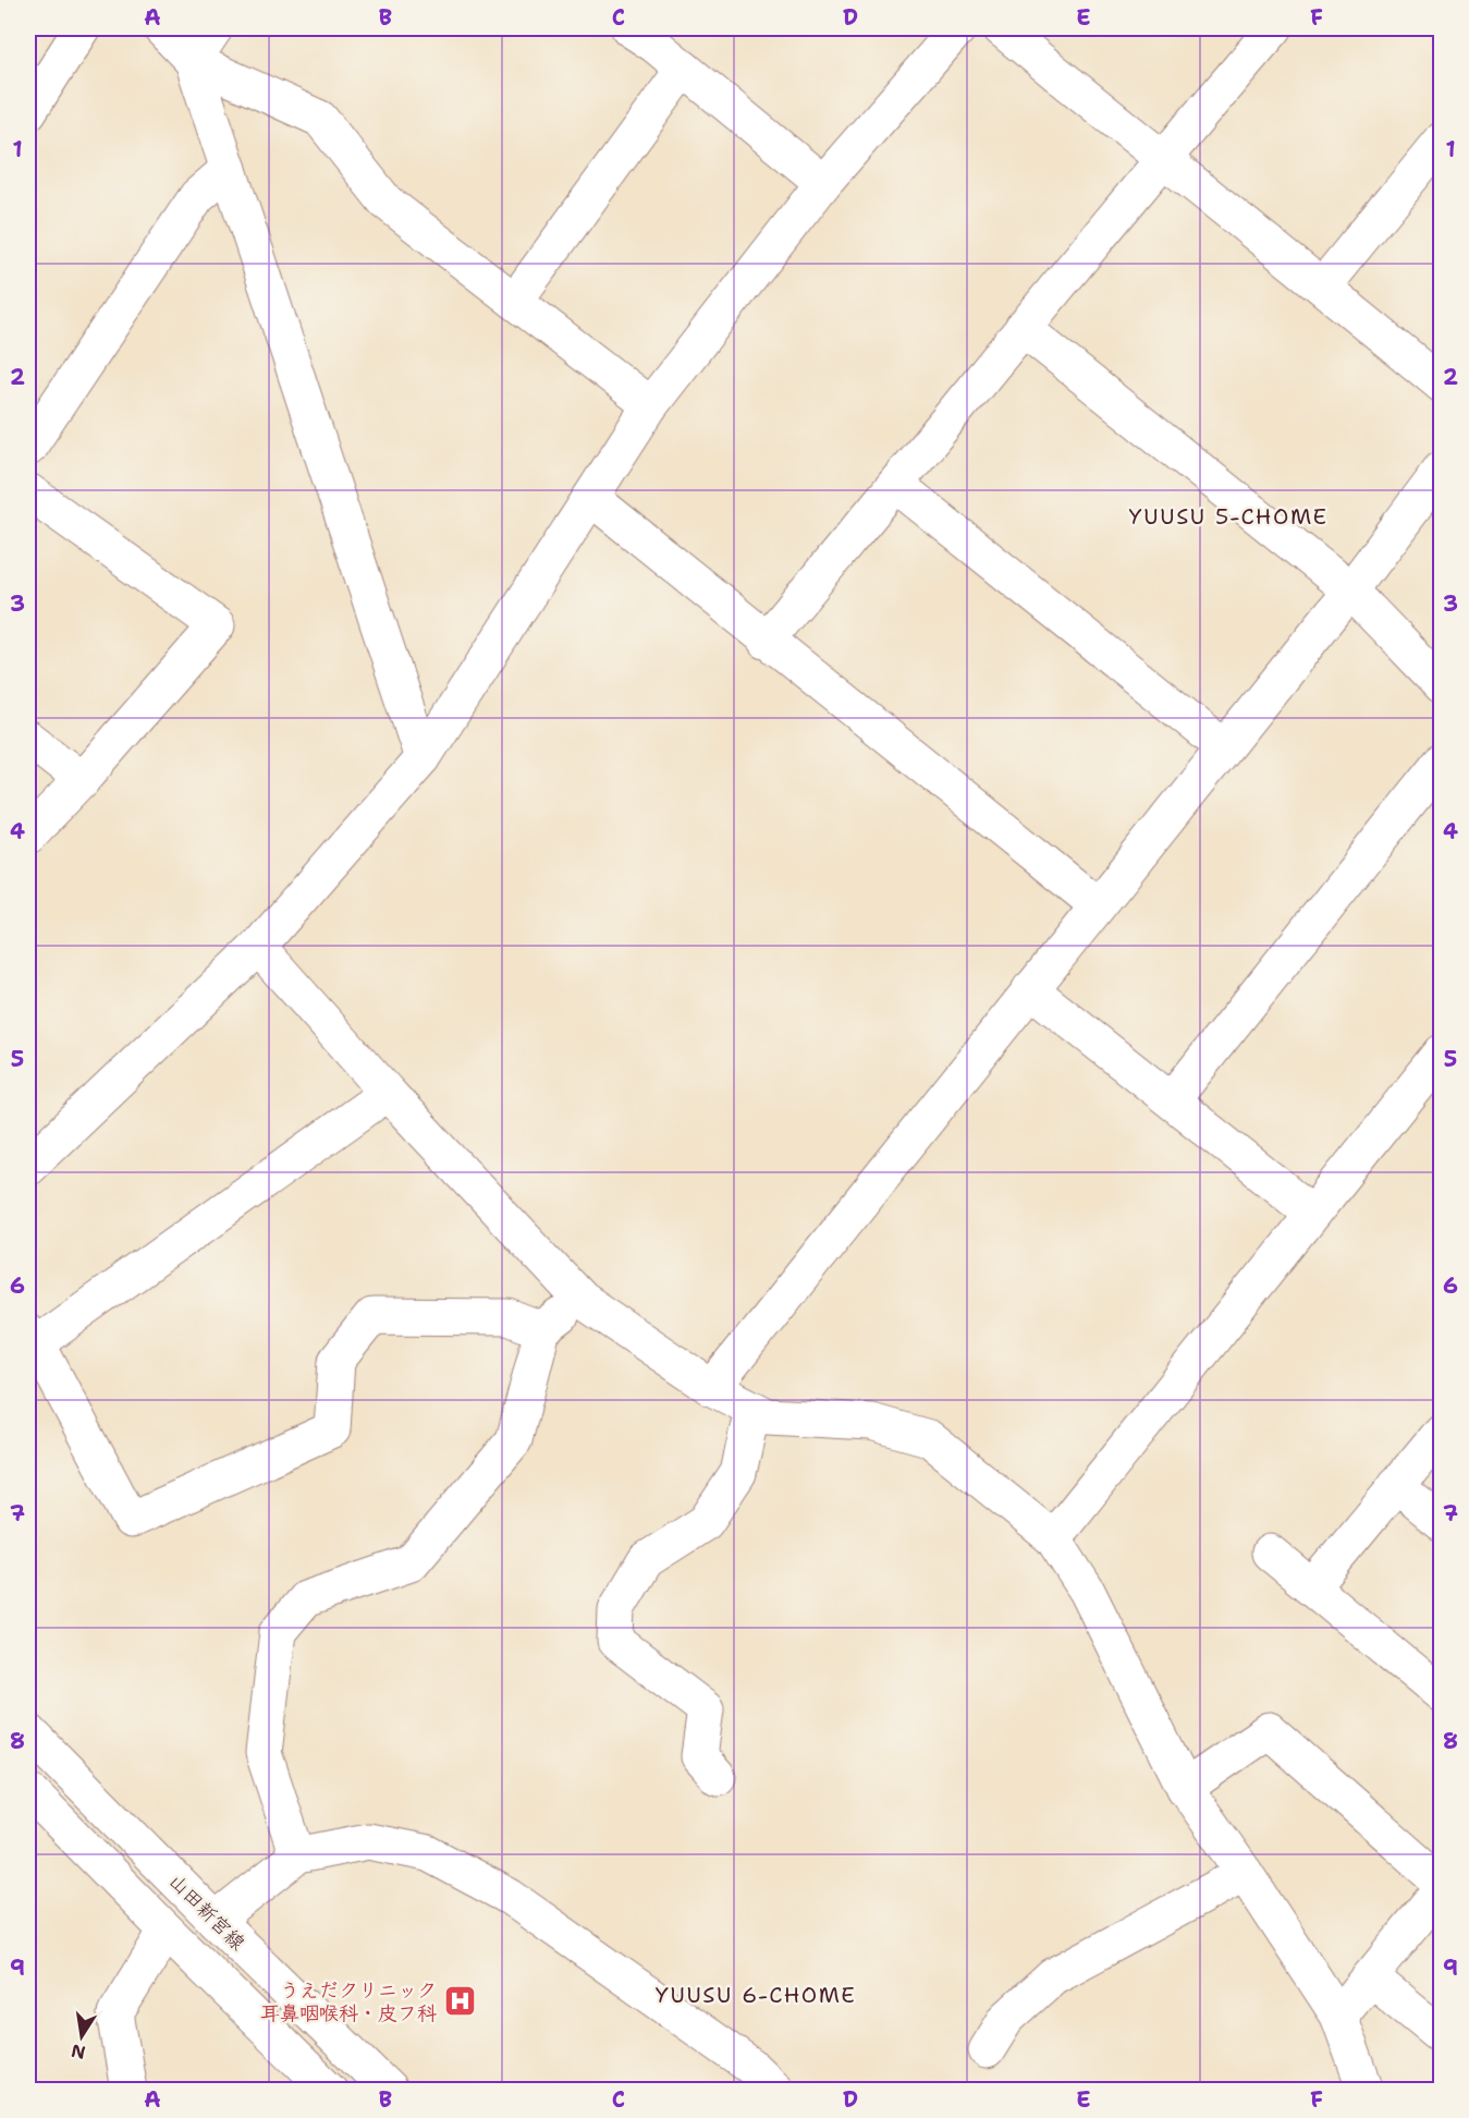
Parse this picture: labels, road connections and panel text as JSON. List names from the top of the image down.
{
  "streets": {
    "street": ["山田新宮線"]
  },
  "districts": ["YUUSU 5-CHOME", "YUUSU 6-CHOME"],
  "places": {
    "hospital": ["うえだクリニック 耳鼻咽喉科・皮フ科"]
  },
  "north": "bottom",
  "grid": {
    "columns": [
      "A",
      "B",
      "C",
      "D",
      "E",
      "F"
    ],
    "rows": [
      "1",
      "2",
      "3",
      "4",
      "5",
      "6",
      "7",
      "8",
      "9"
    ]
  }
}
